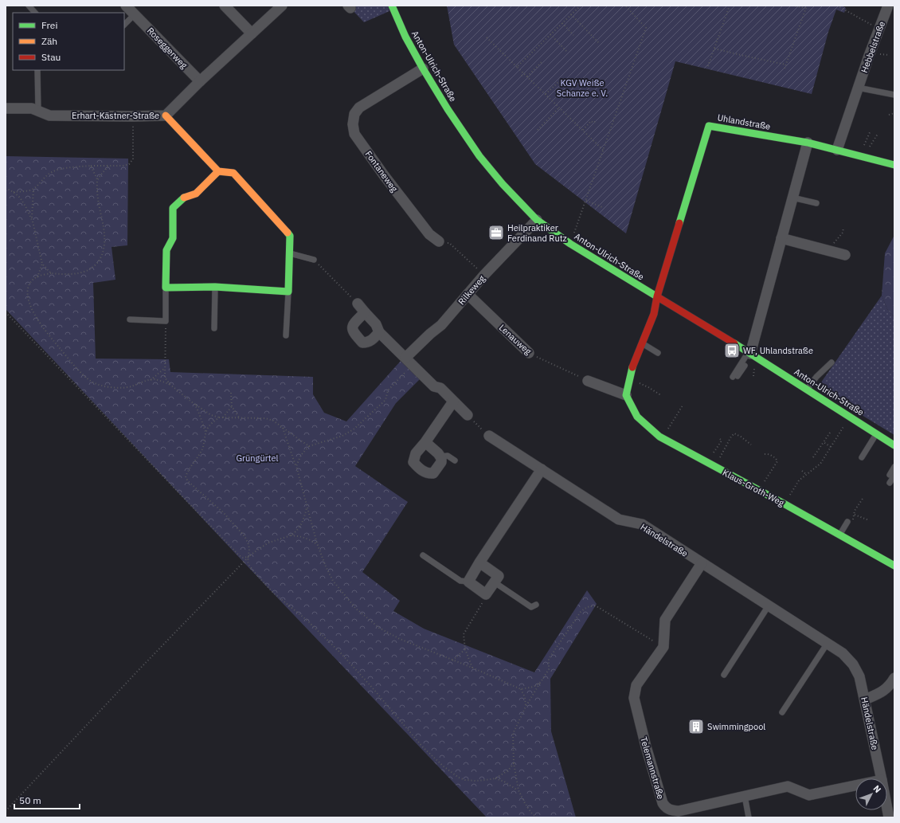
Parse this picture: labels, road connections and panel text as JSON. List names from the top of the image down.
{
  "streets": {
    "street": [
      "Hebbelstraße",
      "Roseggerweg",
      "Anton-Ulrich-Straße",
      "Erhart-Kästner-Straße",
      "Uhlandstraße",
      "Fontaneweg",
      "Rilkeweg",
      "Lenauweg",
      "Klaus-Groth-Weg",
      "Händelstraße",
      "Telemannstraße"
    ]
  },
  "crossings": [
    ["Hebbelstraße", "Uhlandstraße"],
    ["Roseggerweg", "Erhart-Kästner-Straße"],
    ["Anton-Ulrich-Straße", "Uhlandstraße"],
    ["Anton-Ulrich-Straße", "Fontaneweg"],
    ["Anton-Ulrich-Straße", "Rilkeweg"],
    ["Rilkeweg", "Lenauweg"],
    ["Händelstraße", "Telemannstraße"]
  ],
  "parks": ["KGV Weiße Schanze e. V.", "Grüngürtel"],
  "places": {
    "office": ["Heilpraktiker Ferdinand Rutz"],
    "bus stop": ["WF, Uhlandstraße"],
    "building": ["Swimmingpool"]
  },
  "legend": ["Frei", "Zäh", "Stau"],
  "scale_bar": "50 m",
  "north": "top right"
}
